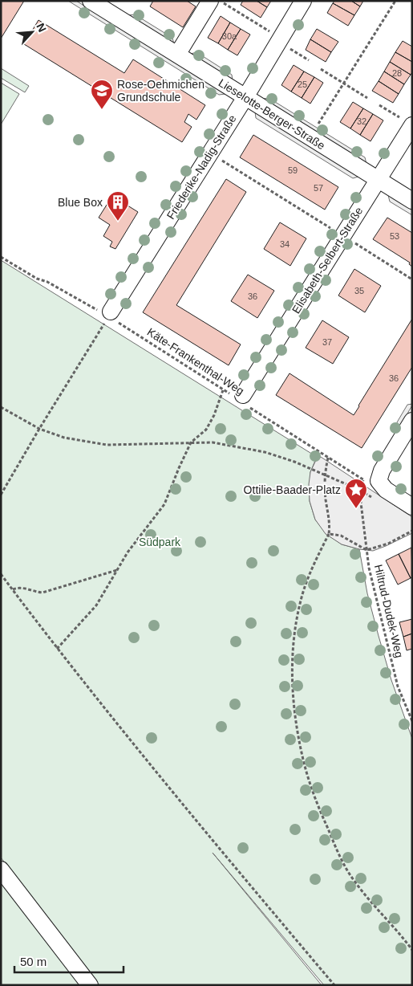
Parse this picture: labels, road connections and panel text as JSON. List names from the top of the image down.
{
  "streets": {
    "street": ["Lieselotte-Berger-Straße", "Friederike-Nadig-Straße", "Elisabeth-Selbert-Straße"],
    "path": ["Käte-Frankenthal-Weg", "Hiltrud-Dudek-Weg"]
  },
  "crossings": [
    ["Lieselotte-Berger-Straße", "Friederike-Nadig-Straße"],
    ["Lieselotte-Berger-Straße", "Elisabeth-Selbert-Straße"],
    ["Friederike-Nadig-Straße", "Käte-Frankenthal-Weg"],
    ["Elisabeth-Selbert-Straße", "Käte-Frankenthal-Weg"]
  ],
  "parks": ["Südpark"],
  "places": {
    "school or university": ["Rose-Oehmichen Grundschule"],
    "building": ["Blue Box"],
    "place": ["Ottilie-Baader-Platz"]
  },
  "house_numbers": [
    "30a",
    "28",
    "25",
    "32",
    "59",
    "57",
    "53",
    "34",
    "35",
    "36",
    "37",
    "36"
  ],
  "scale_bar": "50 m",
  "north": "top right"
}
